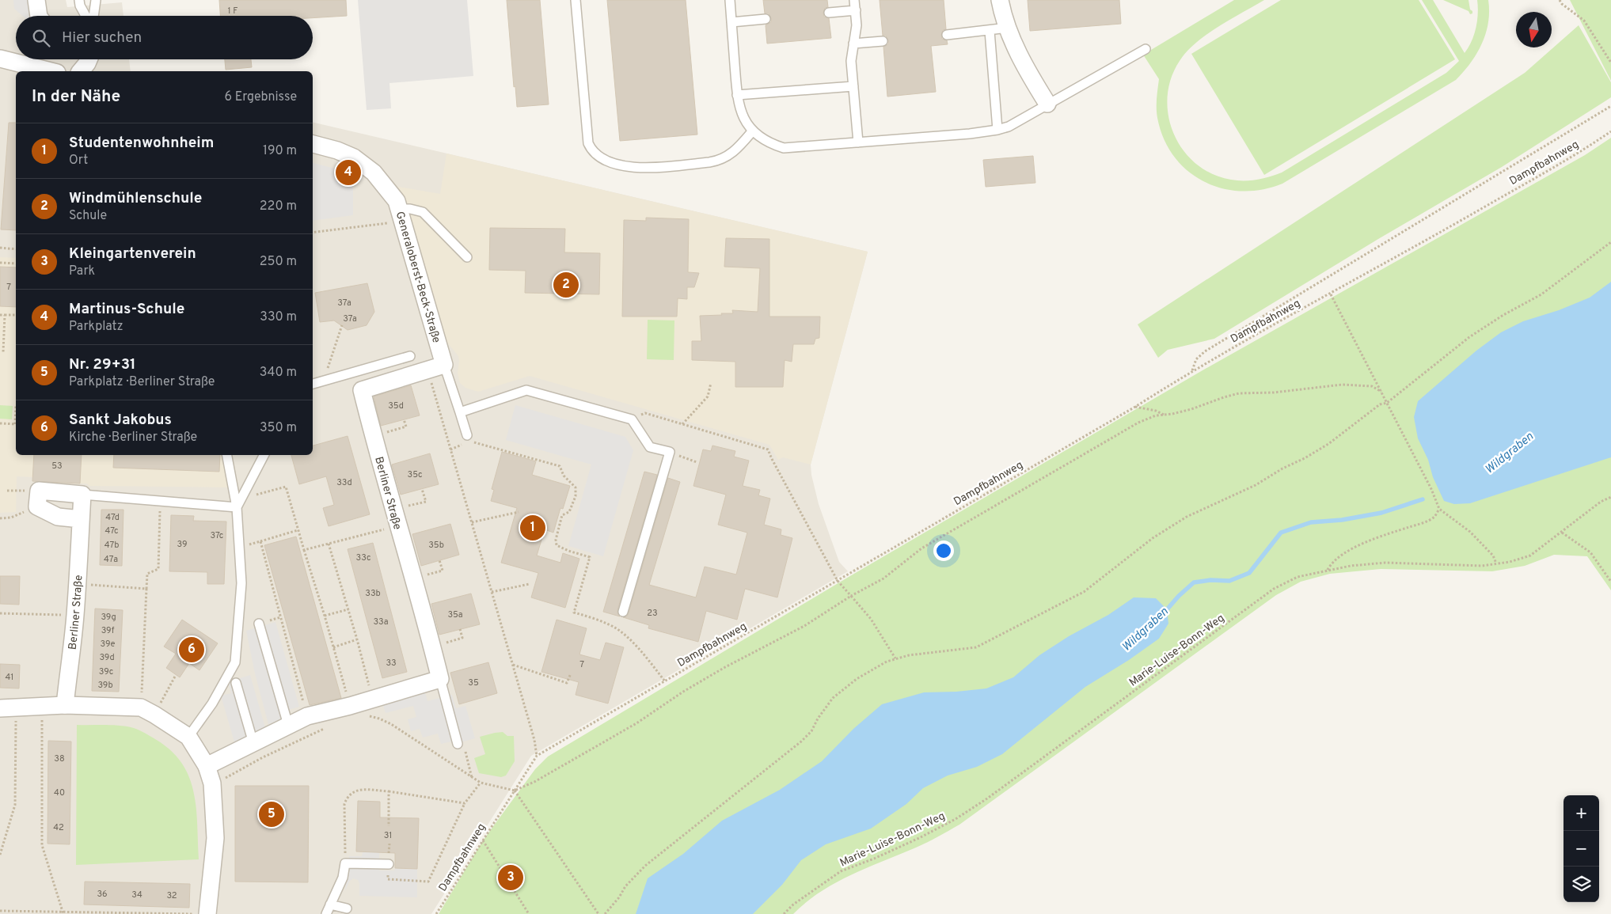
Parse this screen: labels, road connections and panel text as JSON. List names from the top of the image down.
{
  "streets": {
    "street": ["Generaloberst-Beck-Straße", "Berliner Straße"],
    "path": ["Dampfbahnweg", "Marie-Luise-Bonn-Weg"]
  },
  "crossings": [
    ["Generaloberst-Beck-Straße", "Berliner Straße"]
  ],
  "water": ["Wildgraben"],
  "house_numbers": [
    "1 F",
    "7",
    "37a",
    "37a",
    "35d",
    "53",
    "35c",
    "33d",
    "47d",
    "47c",
    "37c",
    "39",
    "47b",
    "35b",
    "33c",
    "47a",
    "33b",
    "23",
    "35a",
    "39g",
    "33a",
    "39f",
    "39e",
    "39d",
    "33",
    "7",
    "39c",
    "41",
    "35",
    "39b",
    "38",
    "40",
    "42",
    "31",
    "36",
    "34",
    "32"
  ],
  "north": "bottom",
  "page": {
    "search": "Hier suchen",
    "heading": ["In der Nähe", "6 Ergebnisse"],
    "list": [
      {
        "mark": "1",
        "name": "Studentenwohnheim",
        "note": "Ort",
        "value": "190 m"
      },
      {
        "mark": "2",
        "name": "Windmühlenschule",
        "note": "Schule",
        "value": "220 m"
      },
      {
        "mark": "3",
        "name": "Kleingartenverein",
        "note": "Park",
        "value": "250 m"
      },
      {
        "mark": "4",
        "name": "Martinus-Schule",
        "note": "Parkplatz",
        "value": "330 m"
      },
      {
        "mark": "5",
        "name": "Nr. 29+31",
        "note": "Parkplatz · Berliner Straße",
        "value": "340 m"
      },
      {
        "mark": "6",
        "name": "Sankt Jakobus",
        "note": "Kirche · Berliner Straße",
        "value": "350 m"
      }
    ],
    "pins": [
      "4",
      "2",
      "1",
      "6",
      "5",
      "3"
    ],
    "map_buttons": ["+", "−"]
  }
}
